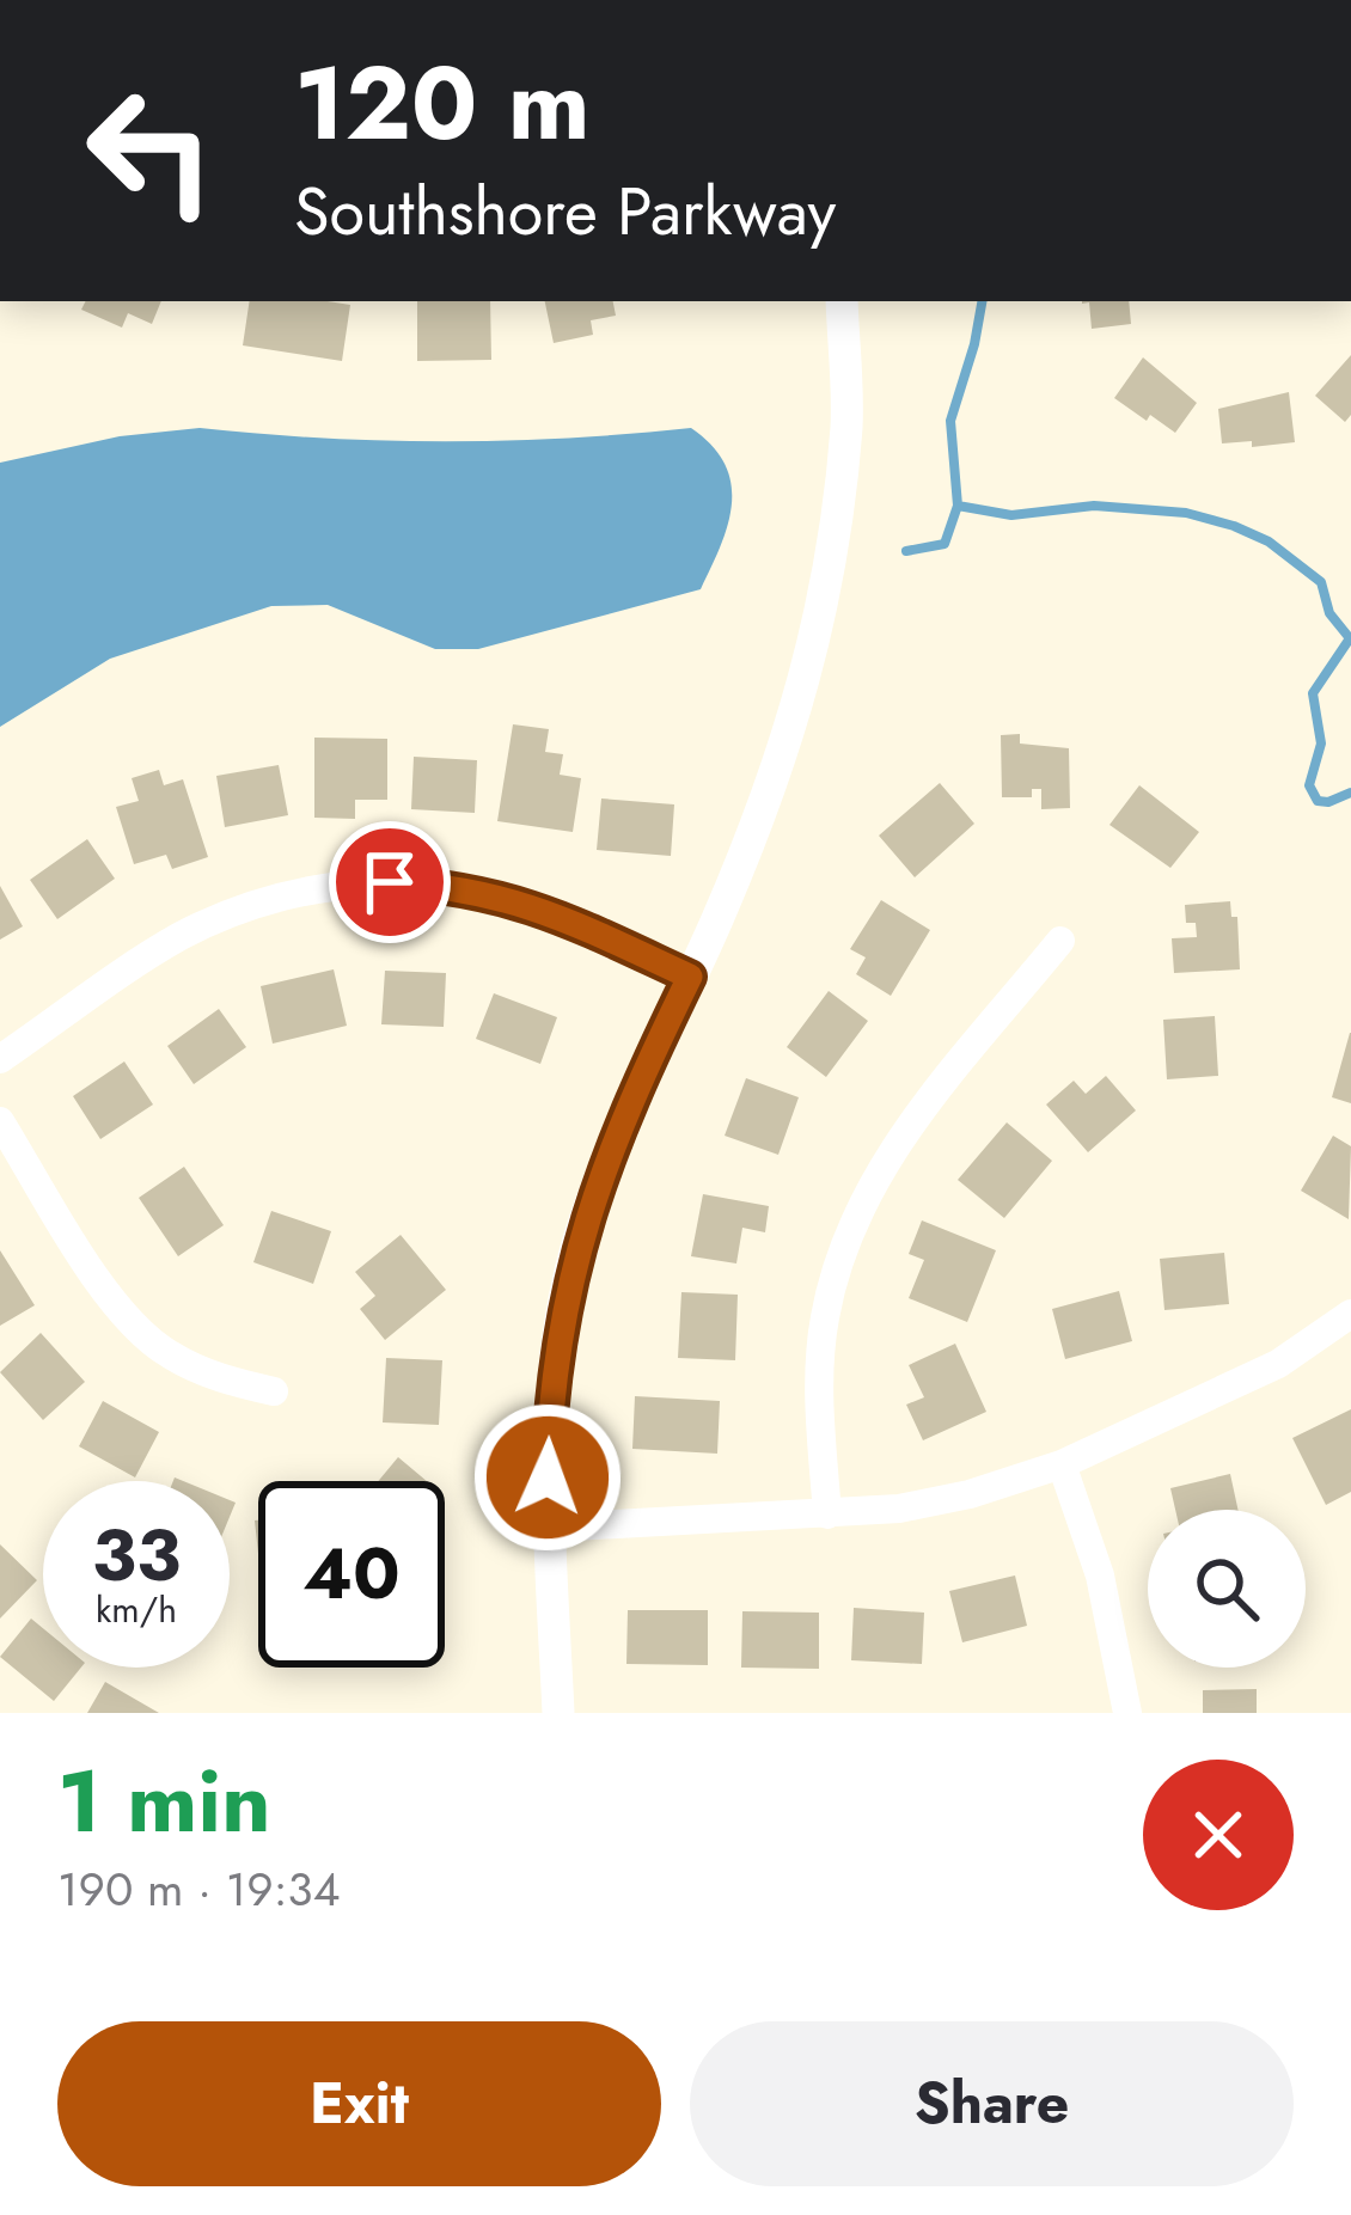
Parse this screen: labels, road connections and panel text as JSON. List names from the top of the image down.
{
  "page": {
    "turn": ["120 m", "Southshore Parkway"],
    "speed": "33 km/h",
    "limit": "40",
    "heading": ["1 min", "190 m · 19:34"],
    "buttons": ["Exit", "Share"]
  }
}
